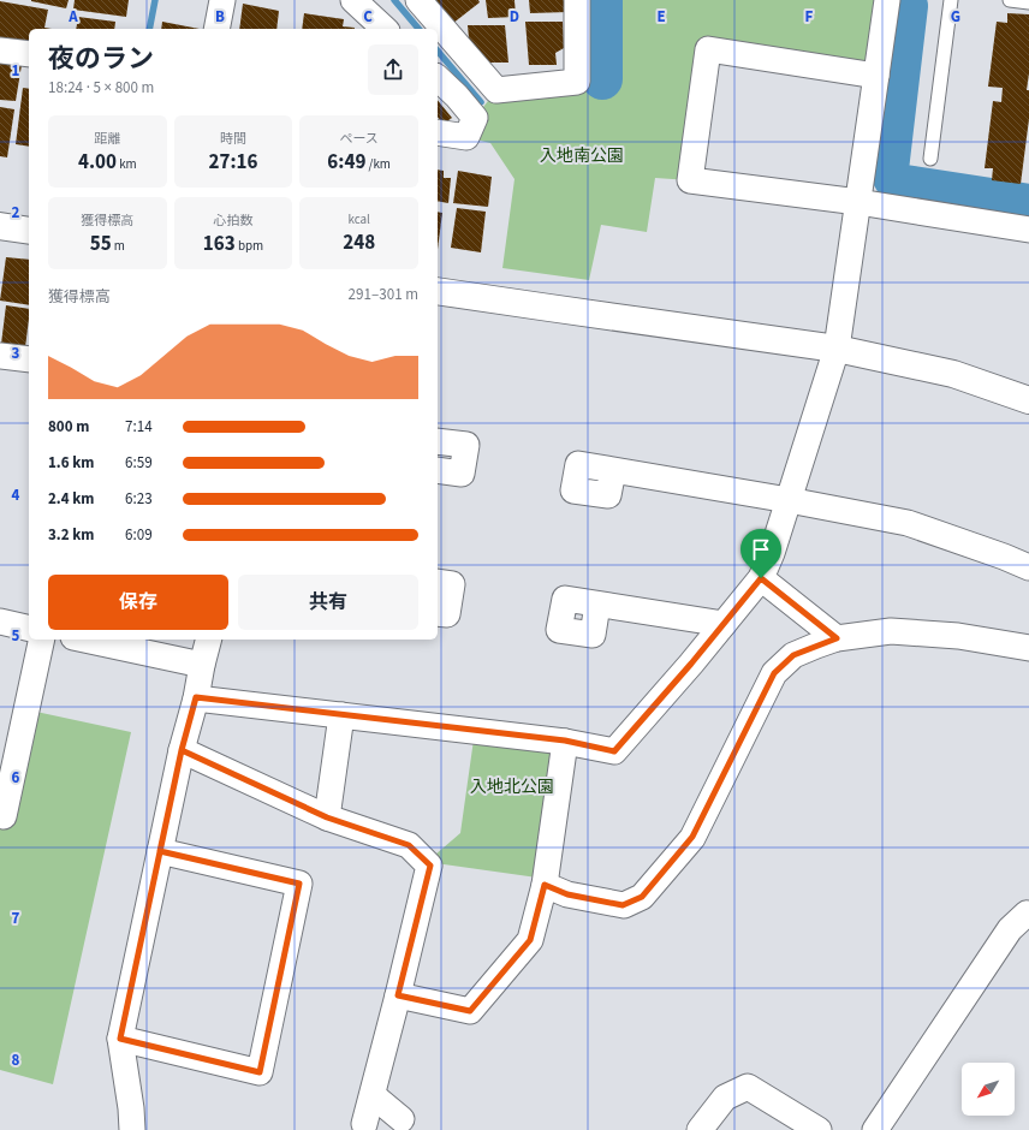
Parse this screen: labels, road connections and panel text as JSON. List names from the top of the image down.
{
  "parks": ["入地南公園", "入地北公園"],
  "north": "bottom left",
  "page": {
    "heading": ["夜のラン", "18:24 · 5 × 800 m"],
    "stats": [
      ["距離", "4.00 km"],
      ["時間", "27:16"],
      ["ペース", "6:49 /km"],
      ["獲得標高", "55 m"],
      ["心拍数", "163 bpm"],
      ["kcal", "248"]
    ],
    "chart": ["獲得標高", "291–301 m"],
    "list": [
      {
        "name": "800 m",
        "note": "7:14"
      },
      {
        "name": "1.6 km",
        "note": "6:59"
      },
      {
        "name": "2.4 km",
        "note": "6:23"
      },
      {
        "name": "3.2 km",
        "note": "6:09"
      }
    ],
    "buttons": ["保存", "共有"]
  },
  "grid": {
    "columns": [
      "A",
      "B",
      "C",
      "D",
      "E",
      "F",
      "G"
    ],
    "rows": [
      "1",
      "2",
      "3",
      "4",
      "5",
      "6",
      "7",
      "8"
    ]
  }
}
